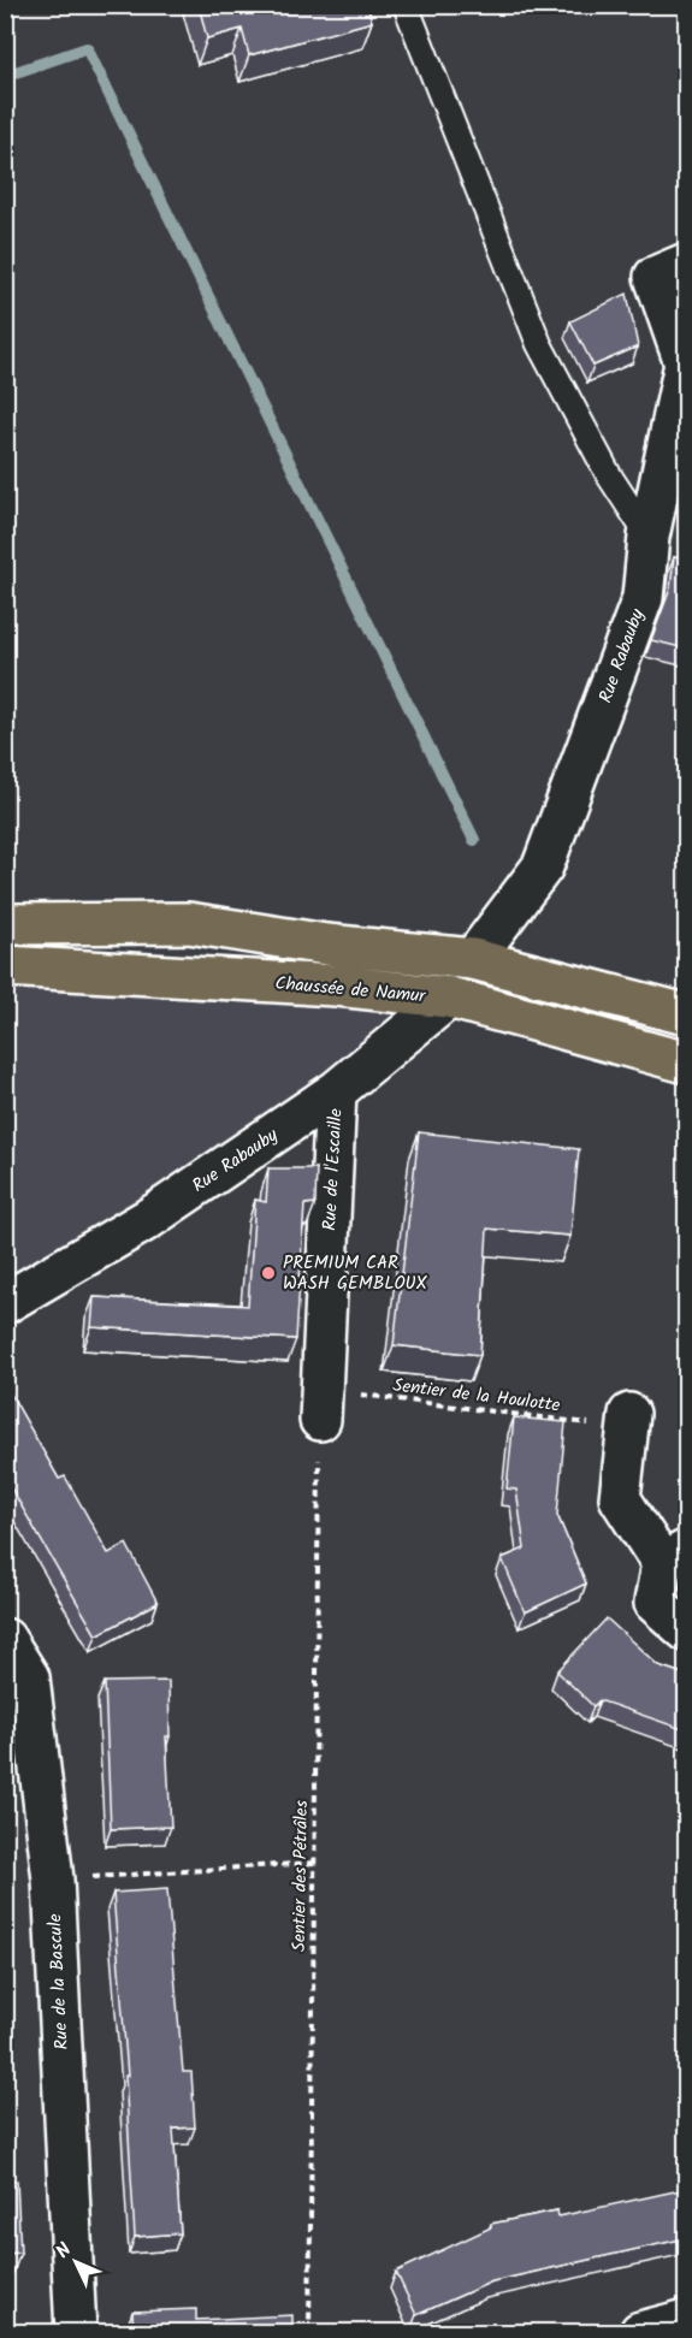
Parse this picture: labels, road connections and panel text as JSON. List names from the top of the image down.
{
  "streets": {
    "main road": ["Chaussée de Namur"],
    "street": ["Rue Rabauby", "Rue de l'Escaille", "Rue de la Bascule"],
    "path": ["Sentier de la Houlotte", "Sentier des Pétrâles"]
  },
  "crossings": [
    ["Rue Rabauby", "Chaussée de Namur"],
    ["Rue Rabauby", "Rue de l'Escaille"],
    ["Rue de l'Escaille", "Sentier de la Houlotte"],
    ["Rue de l'Escaille", "Sentier des Pétrâles"],
    ["Sentier de la Houlotte", "Sentier des Pétrâles"]
  ],
  "places": ["PREMIUM CAR WASH GEMBLOUX"],
  "north": "top left"
}
